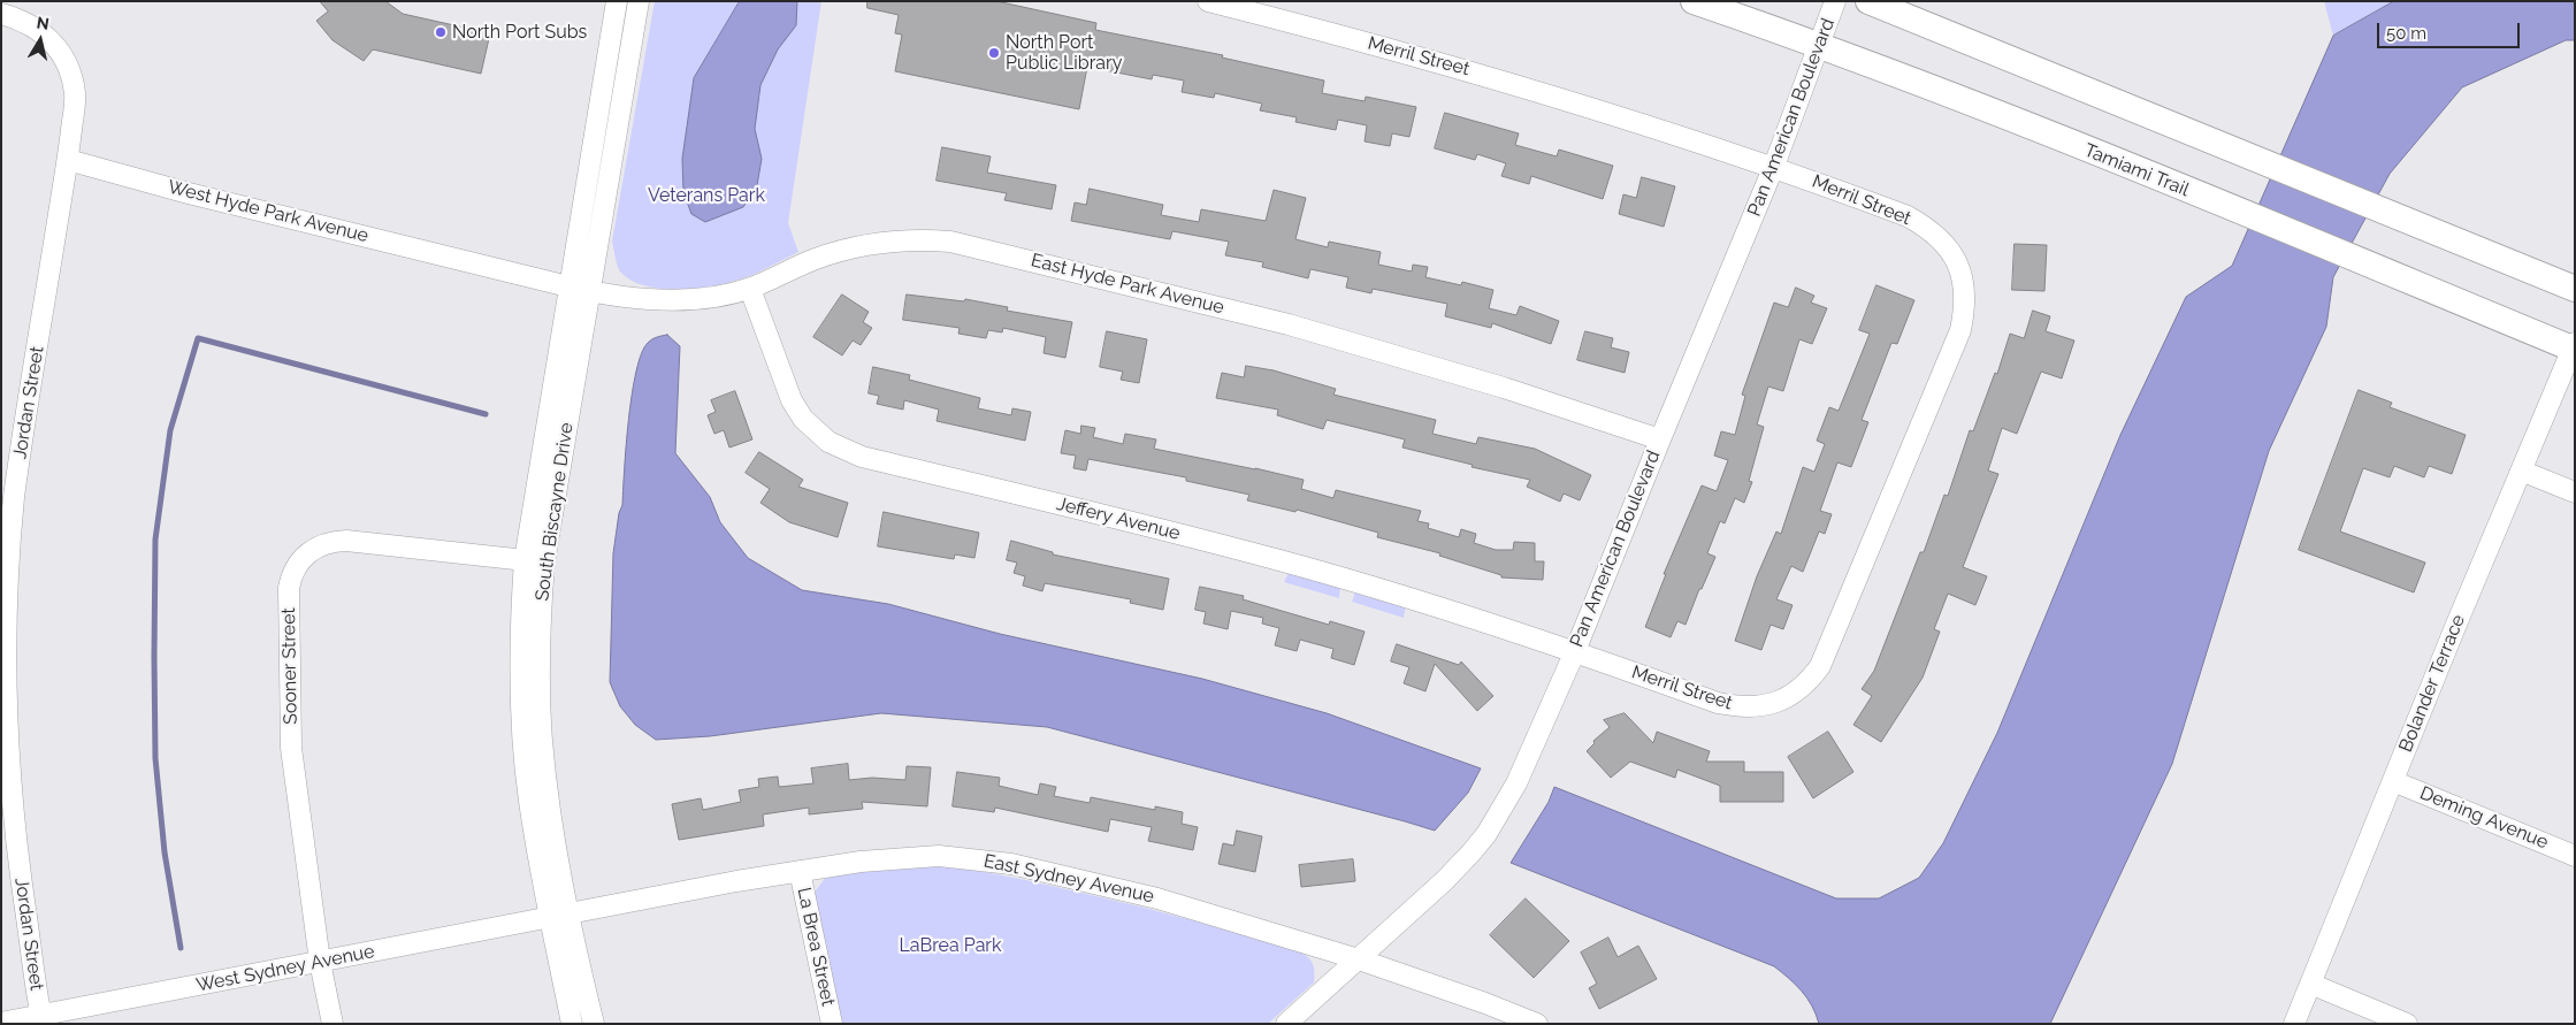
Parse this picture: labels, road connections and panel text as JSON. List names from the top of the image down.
{
  "streets": {
    "main road": ["Tamiami Trail"],
    "street": [
      "Merril Street",
      "Pan American Boulevard",
      "West Hyde Park Avenue",
      "East Hyde Park Avenue",
      "Jordan Street",
      "South Biscayne Drive",
      "Jeffery Avenue",
      "Sooner Street",
      "Bolander Terrace",
      "Deming Avenue",
      "East Sydney Avenue",
      "La Brea Street",
      "West Sydney Avenue"
    ]
  },
  "crossings": [
    ["Merril Street", "Pan American Boulevard"],
    ["Merril Street", "Jeffery Avenue"],
    ["Pan American Boulevard", "Tamiami Trail"],
    ["Pan American Boulevard", "East Hyde Park Avenue"],
    ["Pan American Boulevard", "Jeffery Avenue"],
    ["Pan American Boulevard", "East Sydney Avenue"],
    ["Tamiami Trail", "Bolander Terrace"],
    ["West Hyde Park Avenue", "East Hyde Park Avenue"],
    ["West Hyde Park Avenue", "Jordan Street"],
    ["West Hyde Park Avenue", "South Biscayne Drive"],
    ["East Hyde Park Avenue", "South Biscayne Drive"],
    ["East Hyde Park Avenue", "Jeffery Avenue"],
    ["Jordan Street", "West Sydney Avenue"],
    ["South Biscayne Drive", "Sooner Street"],
    ["South Biscayne Drive", "East Sydney Avenue"],
    ["South Biscayne Drive", "West Sydney Avenue"],
    ["Sooner Street", "West Sydney Avenue"],
    ["Bolander Terrace", "Deming Avenue"],
    ["East Sydney Avenue", "La Brea Street"],
    ["East Sydney Avenue", "West Sydney Avenue"]
  ],
  "parks": ["Veterans Park", "LaBrea Park"],
  "places": ["North Port Subs", "North Port Public Library"],
  "scale_bar": "50 m",
  "north": "top"
}
